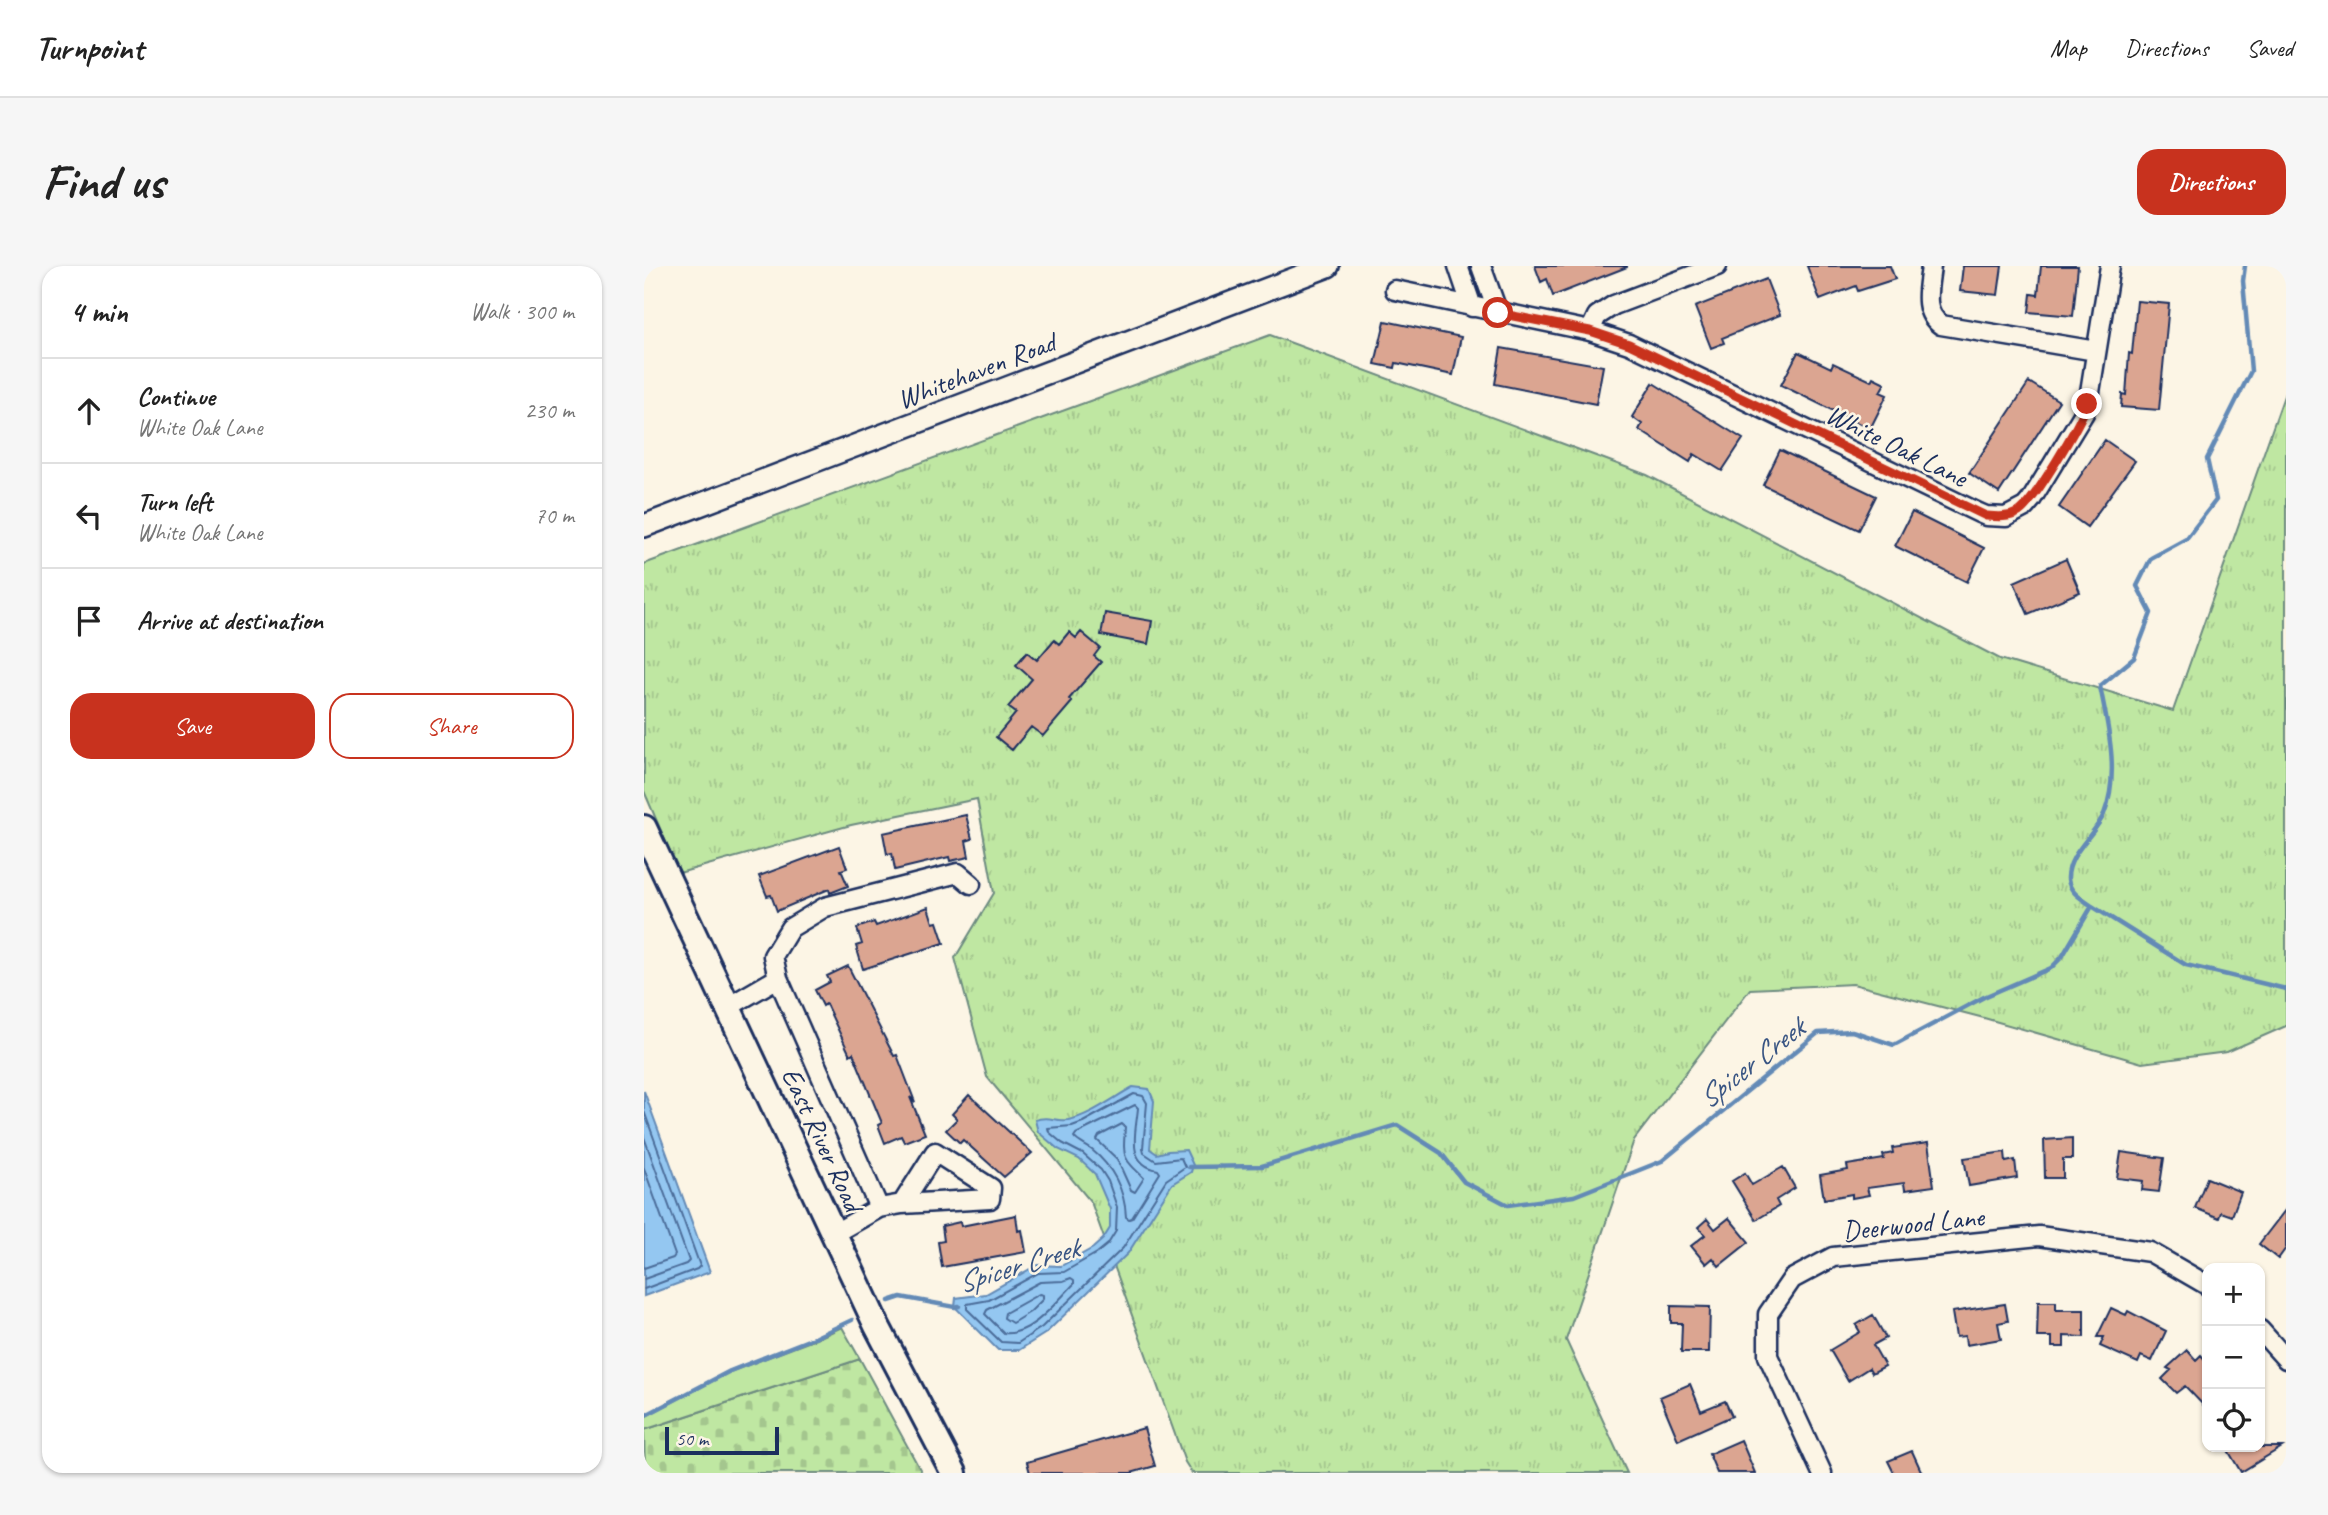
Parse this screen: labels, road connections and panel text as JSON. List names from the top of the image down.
{
  "streets": {
    "main road": ["East River Road"],
    "street": ["Whitehaven Road", "White Oak Lane", "Deerwood Lane"]
  },
  "water": ["Spicer Creek"],
  "scale_bar": "50 m",
  "page": {
    "header": "Turnpoint",
    "nav": ["Map", "Directions", "Saved"],
    "buttons": [
      "Directions",
      ["Save", "Share"]
    ],
    "title": "Find us",
    "heading": ["4 min", "Walk · 300 m"],
    "list": [
      ["Continue", "White Oak Lane", "230 m"],
      ["Turn left", "White Oak Lane", "70 m"],
      "Arrive at destination"
    ],
    "map_buttons": ["+", "−"],
    "scale": "50 m"
  }
}
